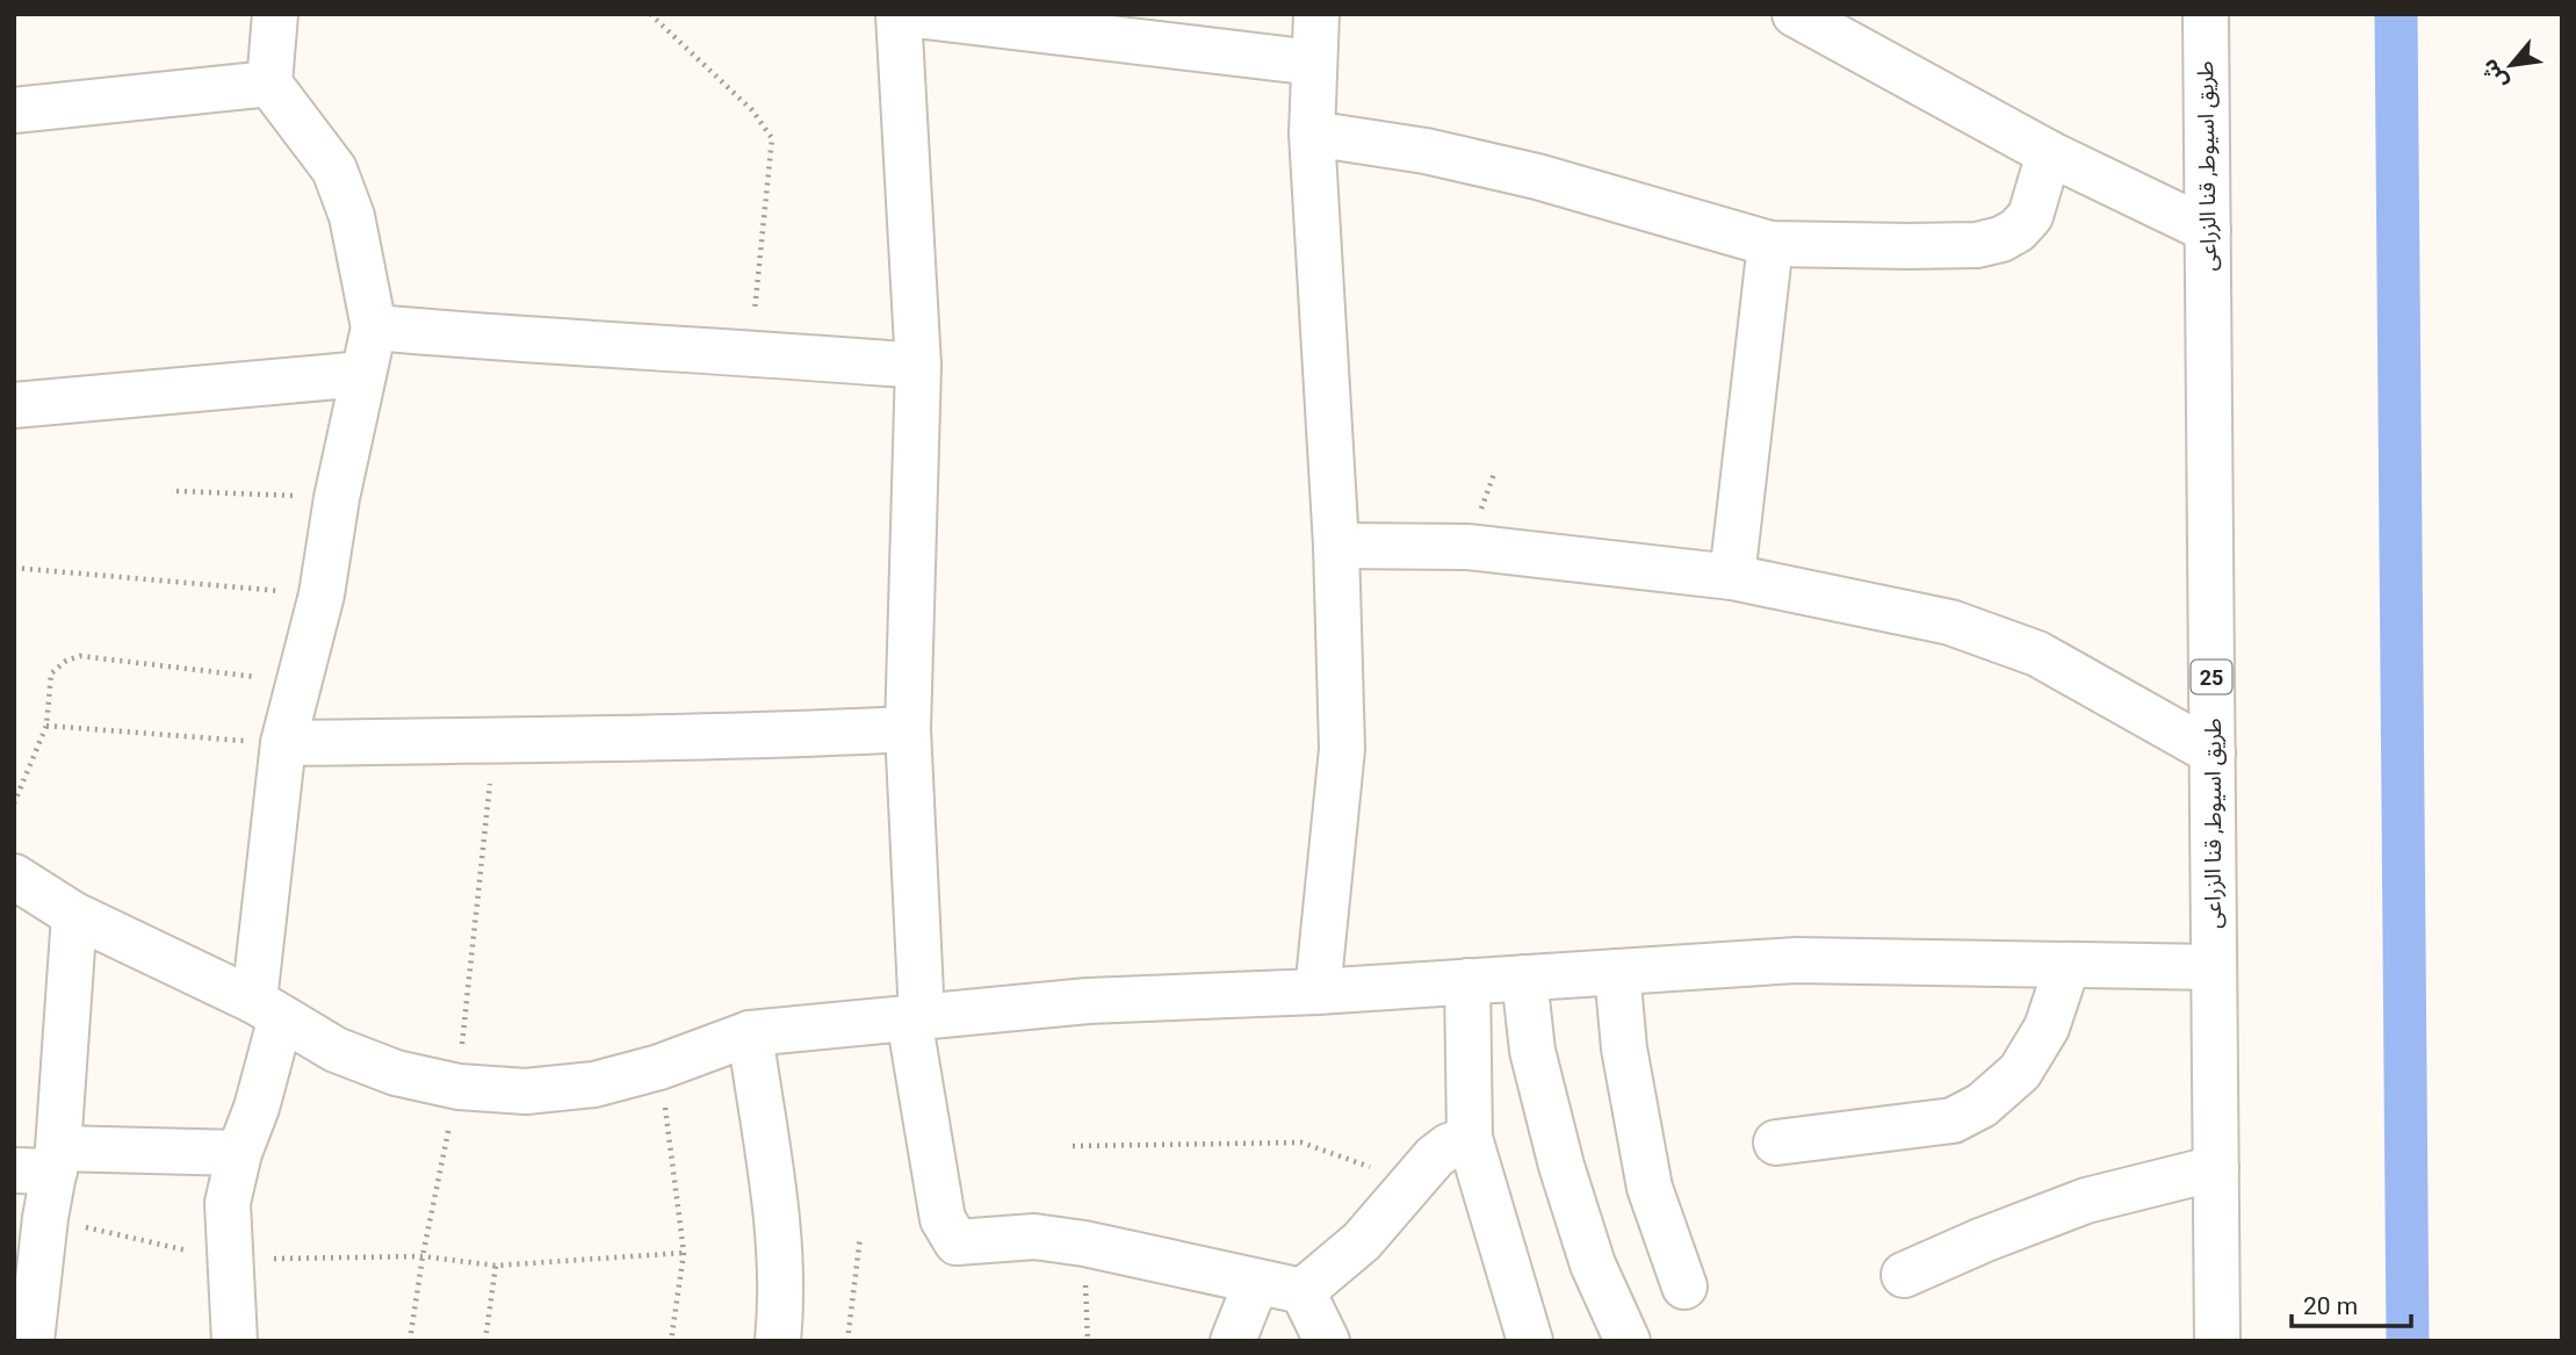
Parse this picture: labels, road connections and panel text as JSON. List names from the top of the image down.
{
  "streets": {
    "main road": ["طريق اسيوط, قنا الزراعى", "25"]
  },
  "scale_bar": "20 m",
  "north": "bottom left"
}
